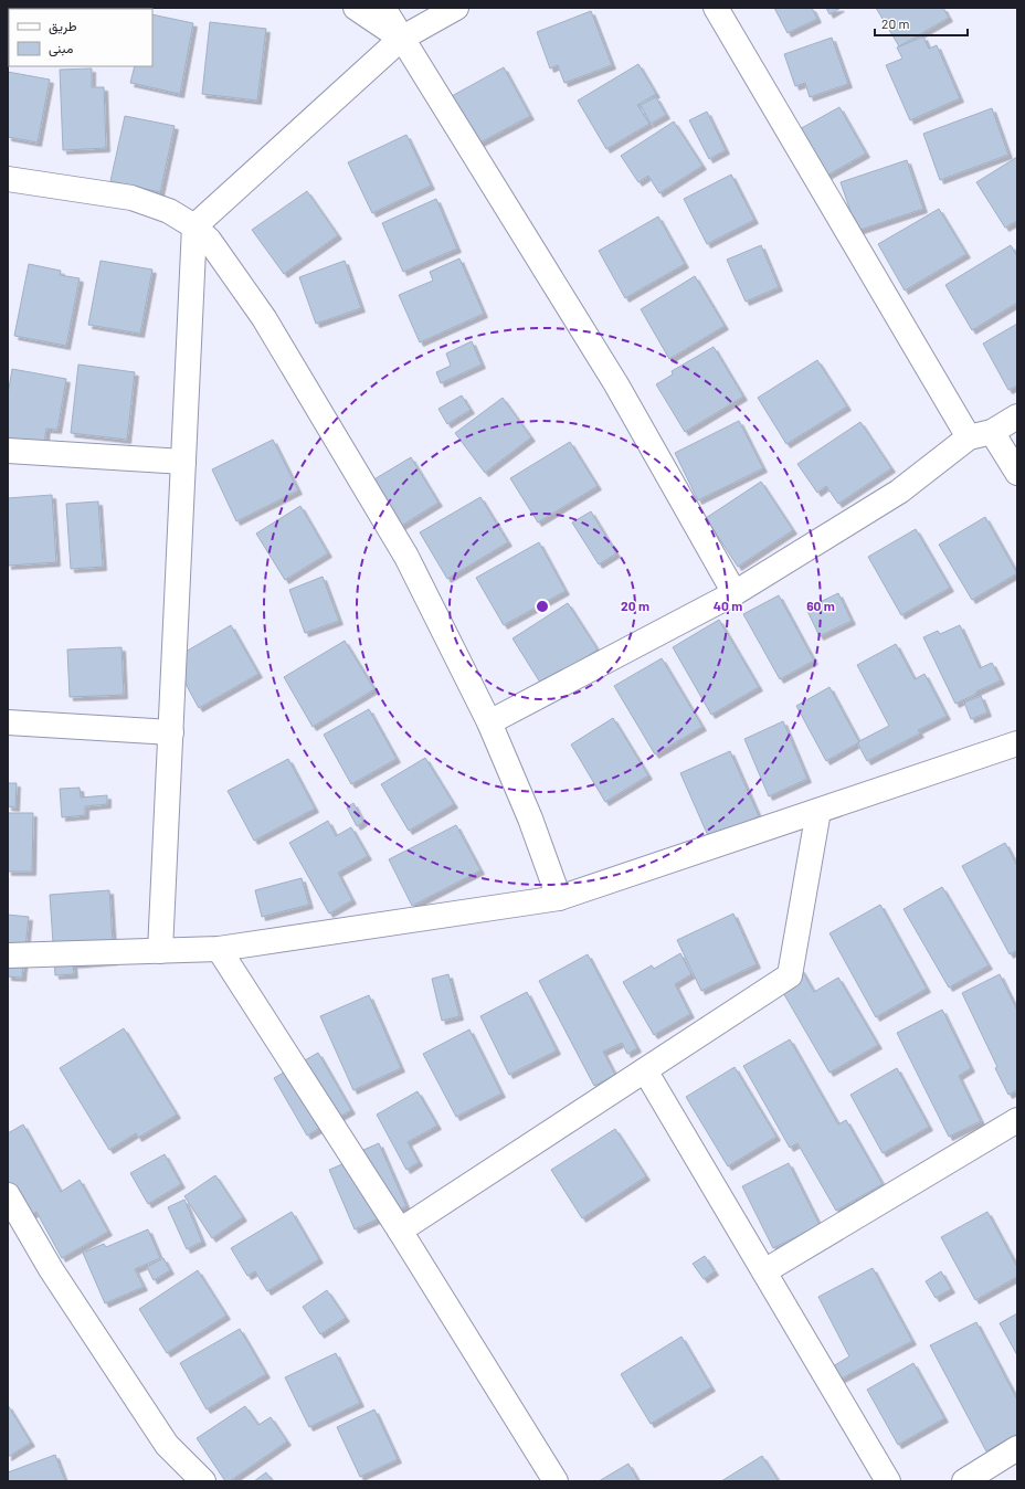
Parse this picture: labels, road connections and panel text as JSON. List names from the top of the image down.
{
  "legend": ["طريق", "مبنى"],
  "scale_bar": "20 m",
  "rings": ["20 m", "40 m", "60 m"]
}
